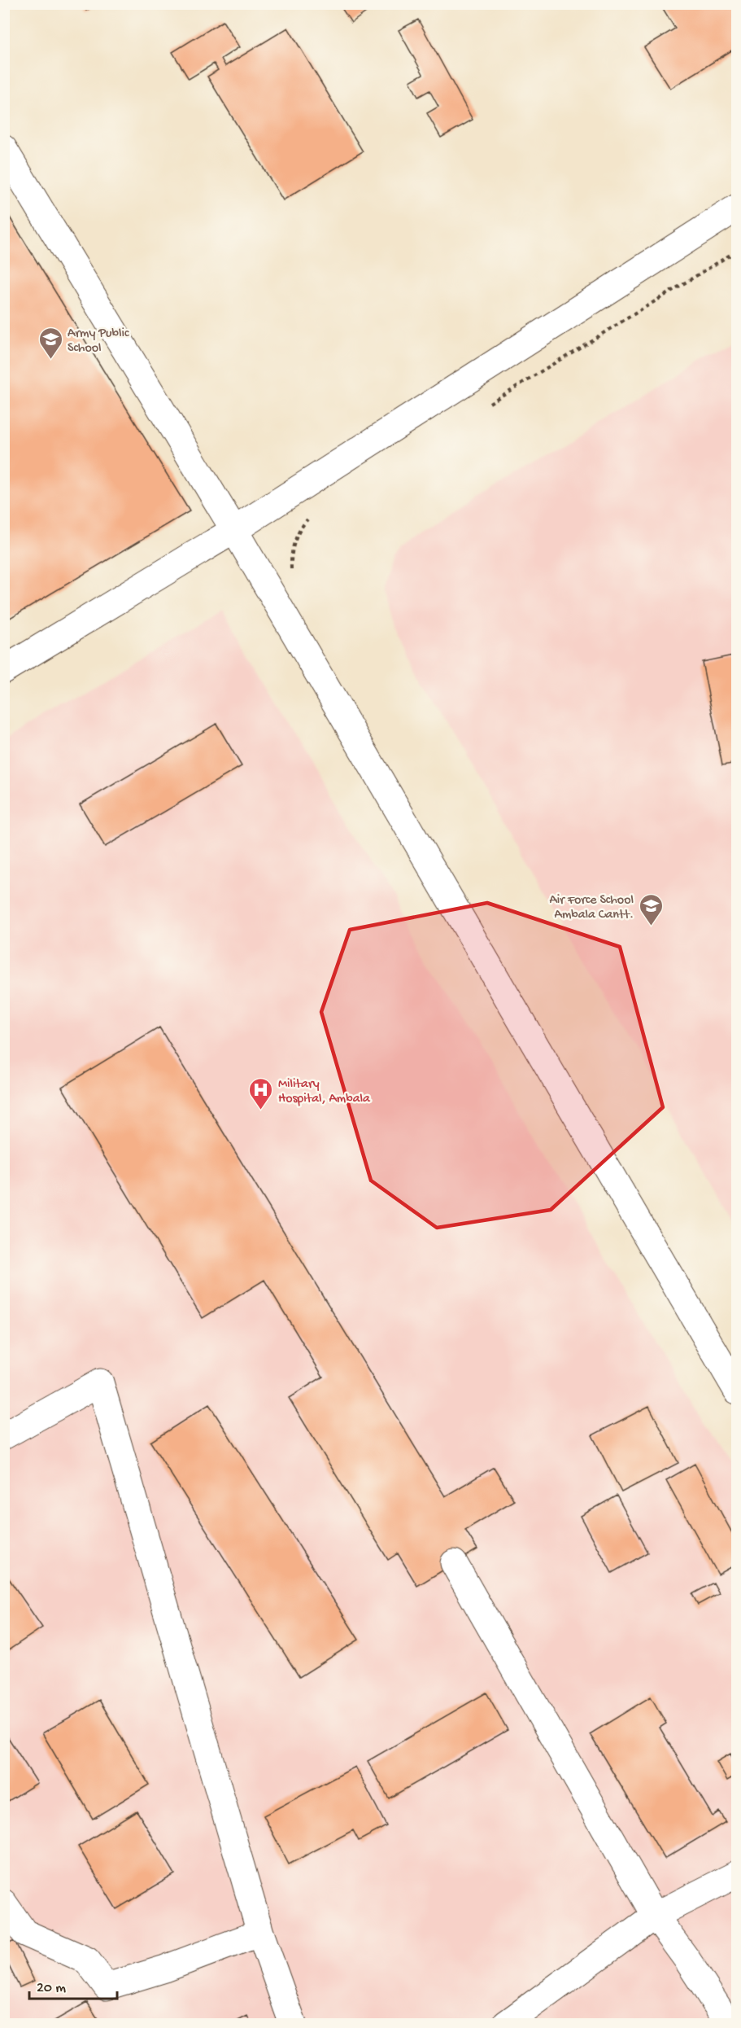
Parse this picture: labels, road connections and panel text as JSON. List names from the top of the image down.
{
  "places": {
    "school or university": ["Army Public School", "Air Force School Ambala Cantt."],
    "hospital": ["Military Hospital, Ambala"]
  },
  "scale_bar": "20 m"
}
